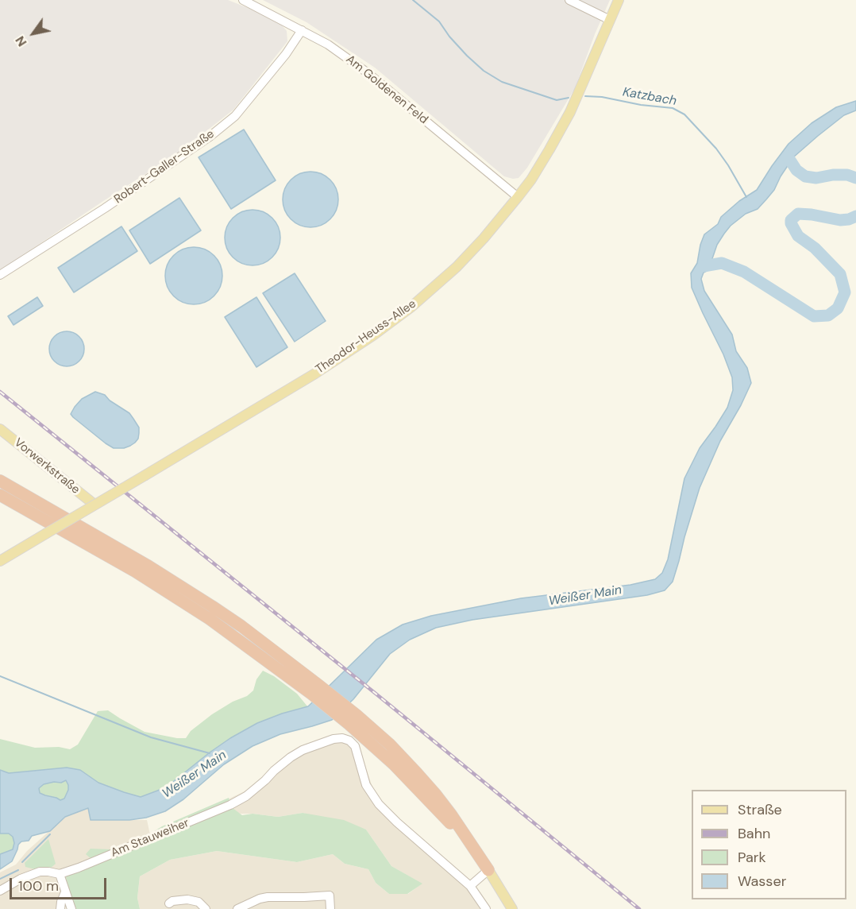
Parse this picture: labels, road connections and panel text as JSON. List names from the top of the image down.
{
  "streets": {
    "main road": ["Theodor-Heuss-Allee", "Vorwerkstraße"],
    "street": ["Am Goldenen Feld", "Robert-Galler-Straße", "Am Stauweiher"]
  },
  "crossings": [
    ["Am Goldenen Feld", "Robert-Galler-Straße"],
    ["Am Goldenen Feld", "Theodor-Heuss-Allee"],
    ["Theodor-Heuss-Allee", "Vorwerkstraße"]
  ],
  "water": ["Katzbach", "Weißer Main"],
  "legend": [
    "Straße",
    "Bahn",
    "Park",
    "Wasser"
  ],
  "scale_bar": "100 m",
  "north": "bottom left"
}
